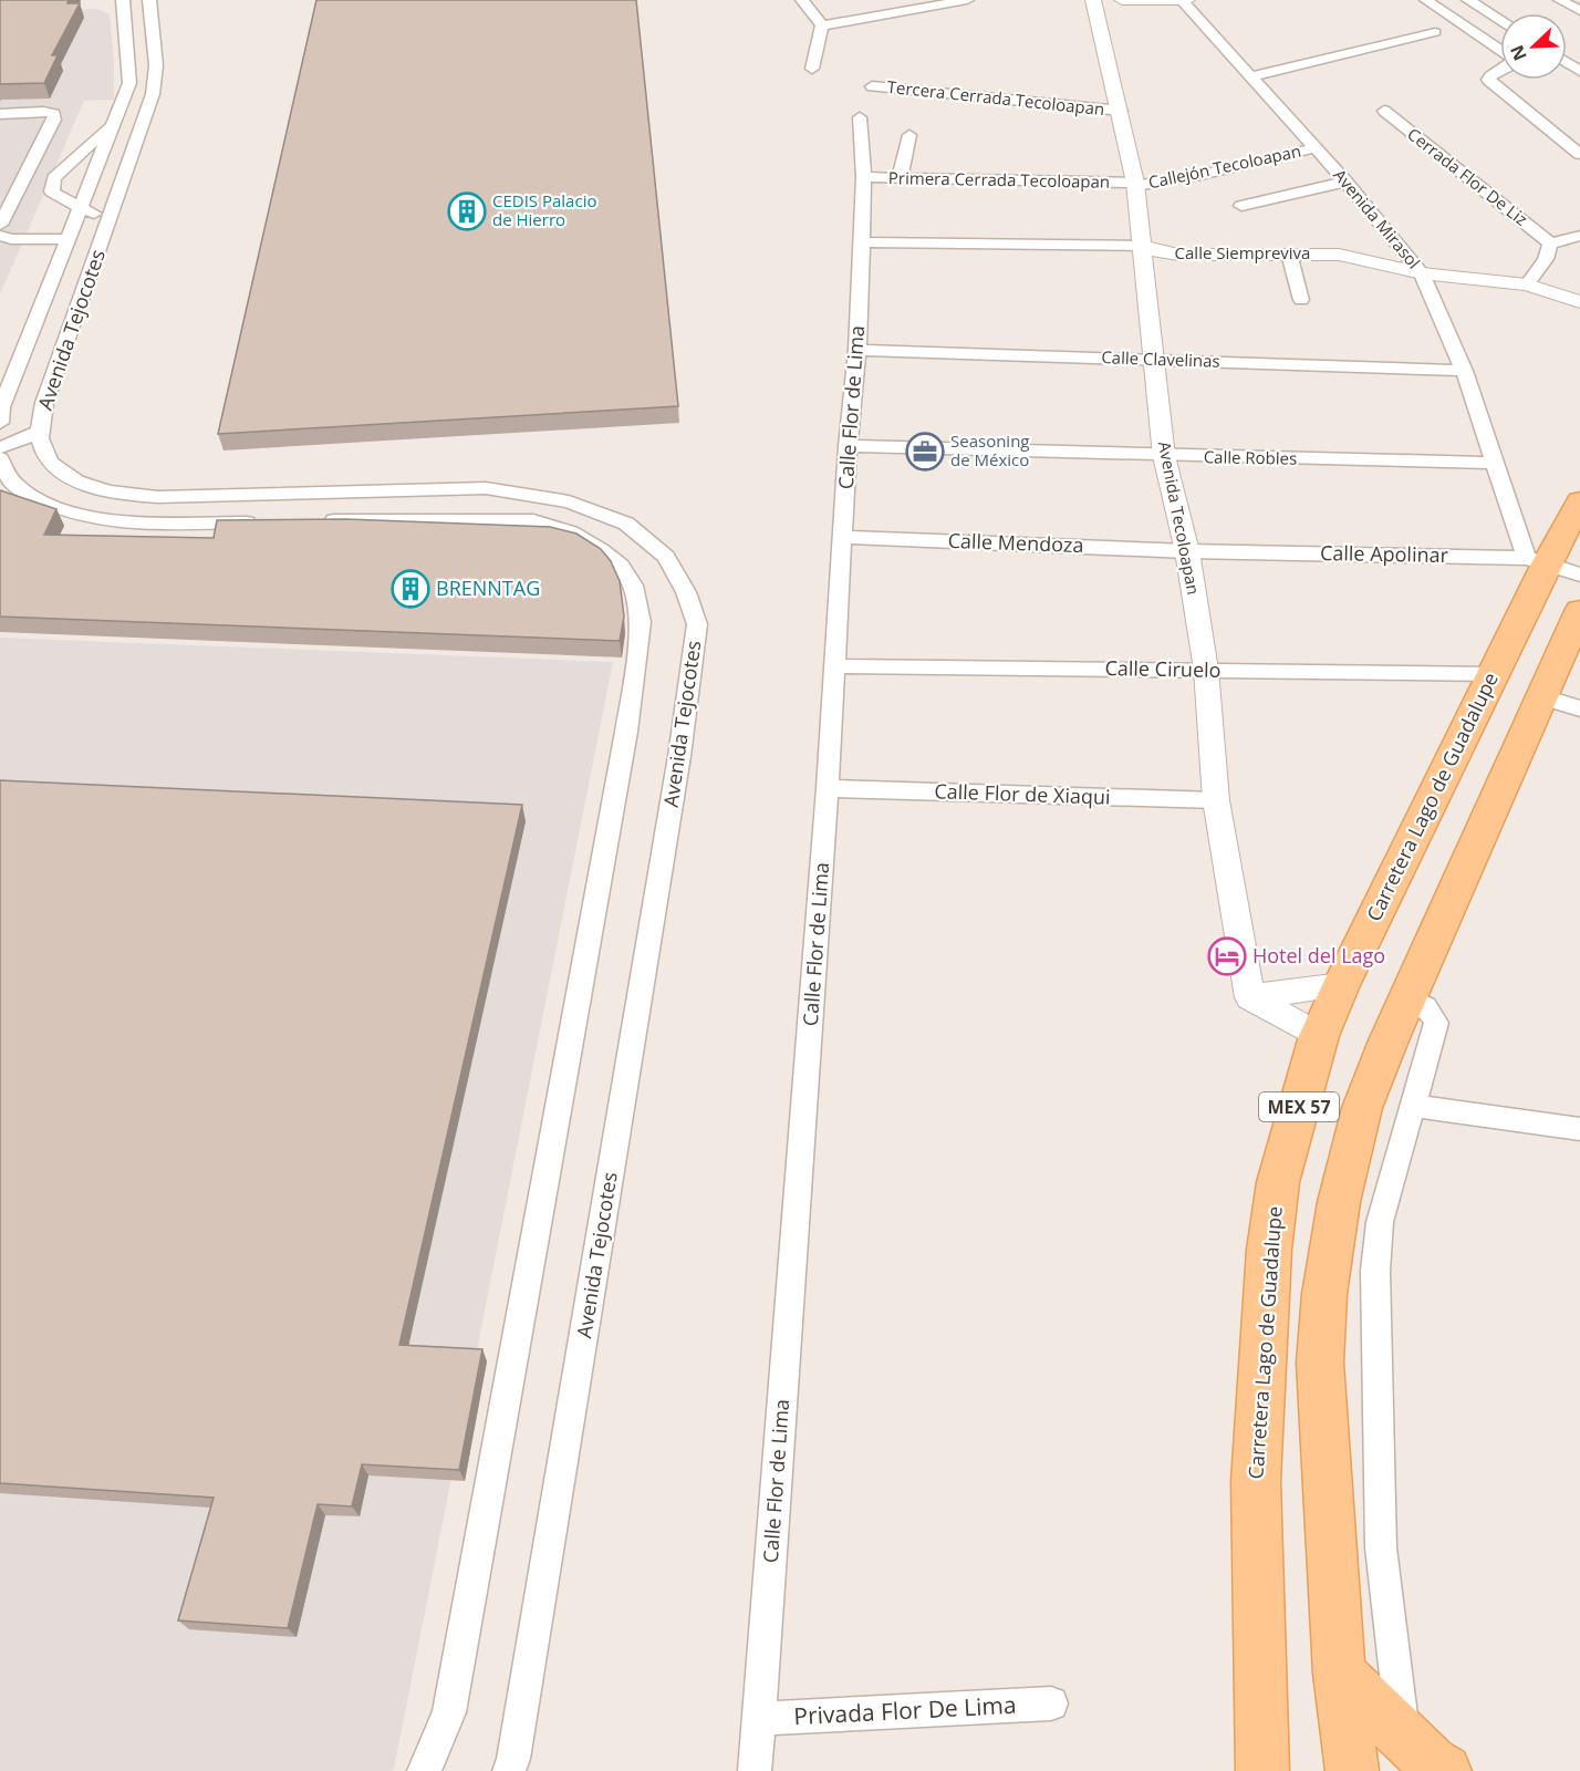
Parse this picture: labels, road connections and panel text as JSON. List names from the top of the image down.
{
  "streets": {
    "main road": ["Carretera Lago de Guadalupe", "MEX 57"],
    "street": [
      "Tercera Cerrada Tecoloapan",
      "Callejón Tecoloapan",
      "Cerrada Flor De Liz",
      "Primera Cerrada Tecoloapan",
      "Avenida Mirasol",
      "Calle Siempreviva",
      "Avenida Tejocotes",
      "Calle Clavelinas",
      "Calle Flor de Lima",
      "Calle Robles",
      "Avenida Tecoloapan",
      "Calle Mendoza",
      "Calle Apolinar",
      "Calle Ciruelo",
      "Calle Flor de Xiaqui",
      "Privada Flor De Lima"
    ]
  },
  "crossings": [
    ["Tercera Cerrada Tecoloapan", "Avenida Tecoloapan"],
    ["Callejón Tecoloapan", "Primera Cerrada Tecoloapan"],
    ["Callejón Tecoloapan", "Avenida Mirasol"],
    ["Callejón Tecoloapan", "Avenida Tecoloapan"],
    ["Primera Cerrada Tecoloapan", "Calle Flor de Lima"],
    ["Primera Cerrada Tecoloapan", "Avenida Tecoloapan"],
    ["Avenida Mirasol", "Calle Siempreviva"],
    ["Avenida Mirasol", "Calle Clavelinas"],
    ["Avenida Mirasol", "Calle Robles"],
    ["Avenida Mirasol", "Calle Apolinar"],
    ["Avenida Mirasol", "Carretera Lago de Guadalupe"],
    ["Calle Siempreviva", "Calle Flor de Lima"],
    ["Calle Siempreviva", "Avenida Tecoloapan"],
    ["Calle Clavelinas", "Calle Flor de Lima"],
    ["Calle Clavelinas", "Avenida Tecoloapan"],
    ["Calle Flor de Lima", "Calle Robles"],
    ["Calle Flor de Lima", "Calle Mendoza"],
    ["Calle Flor de Lima", "Calle Ciruelo"],
    ["Calle Flor de Lima", "Calle Flor de Xiaqui"],
    ["Calle Flor de Lima", "Privada Flor De Lima"],
    ["Calle Robles", "Avenida Tecoloapan"],
    ["Avenida Tecoloapan", "Calle Mendoza"],
    ["Avenida Tecoloapan", "Calle Apolinar"],
    ["Avenida Tecoloapan", "Calle Ciruelo"],
    ["Avenida Tecoloapan", "Calle Flor de Xiaqui"],
    ["Calle Mendoza", "Calle Apolinar"],
    ["Calle Apolinar", "Carretera Lago de Guadalupe"],
    ["Calle Ciruelo", "Carretera Lago de Guadalupe"]
  ],
  "places": {
    "building": ["CEDIS Palacio de Hierro", "BRENNTAG"],
    "office": ["Seasoning de México"],
    "hotel": ["Hotel del Lago"]
  },
  "north": "bottom left"
}
